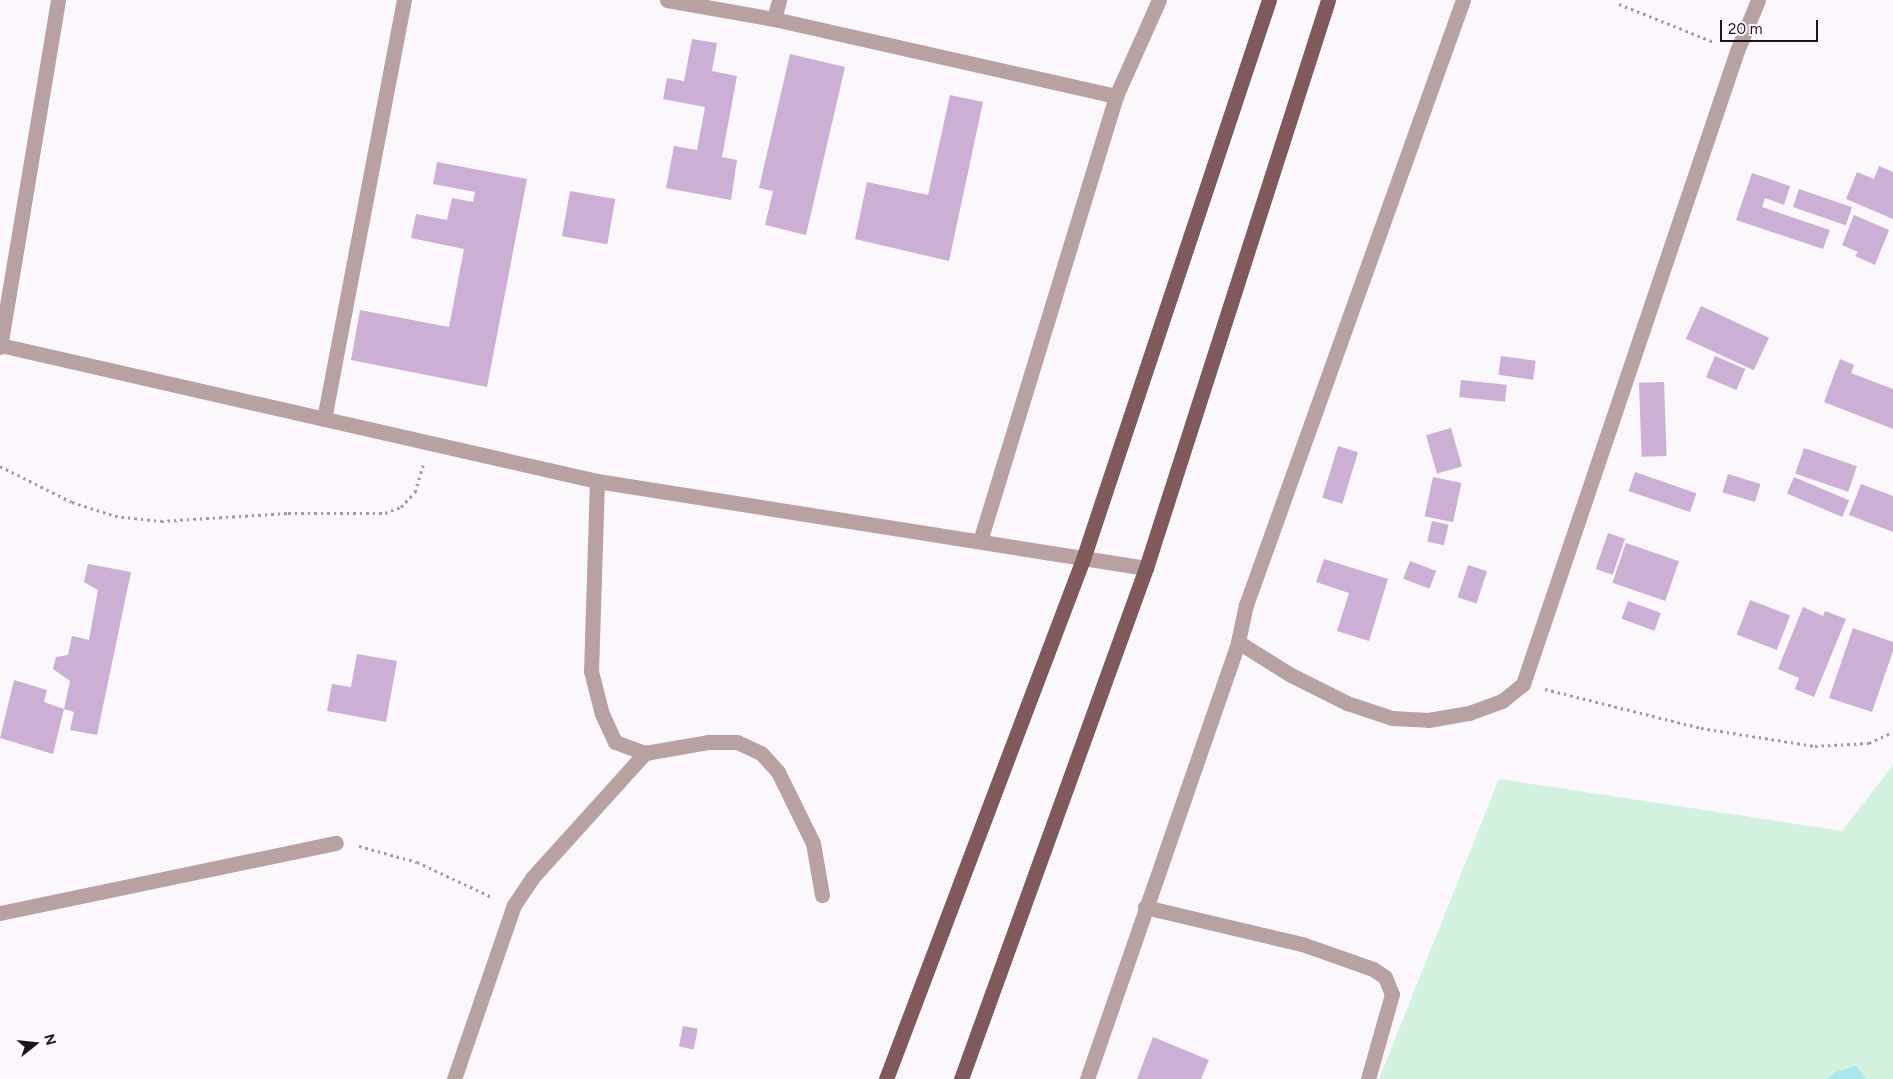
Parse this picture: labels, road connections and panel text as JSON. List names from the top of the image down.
{
  "scale_bar": "20 m",
  "north": "right"
}
